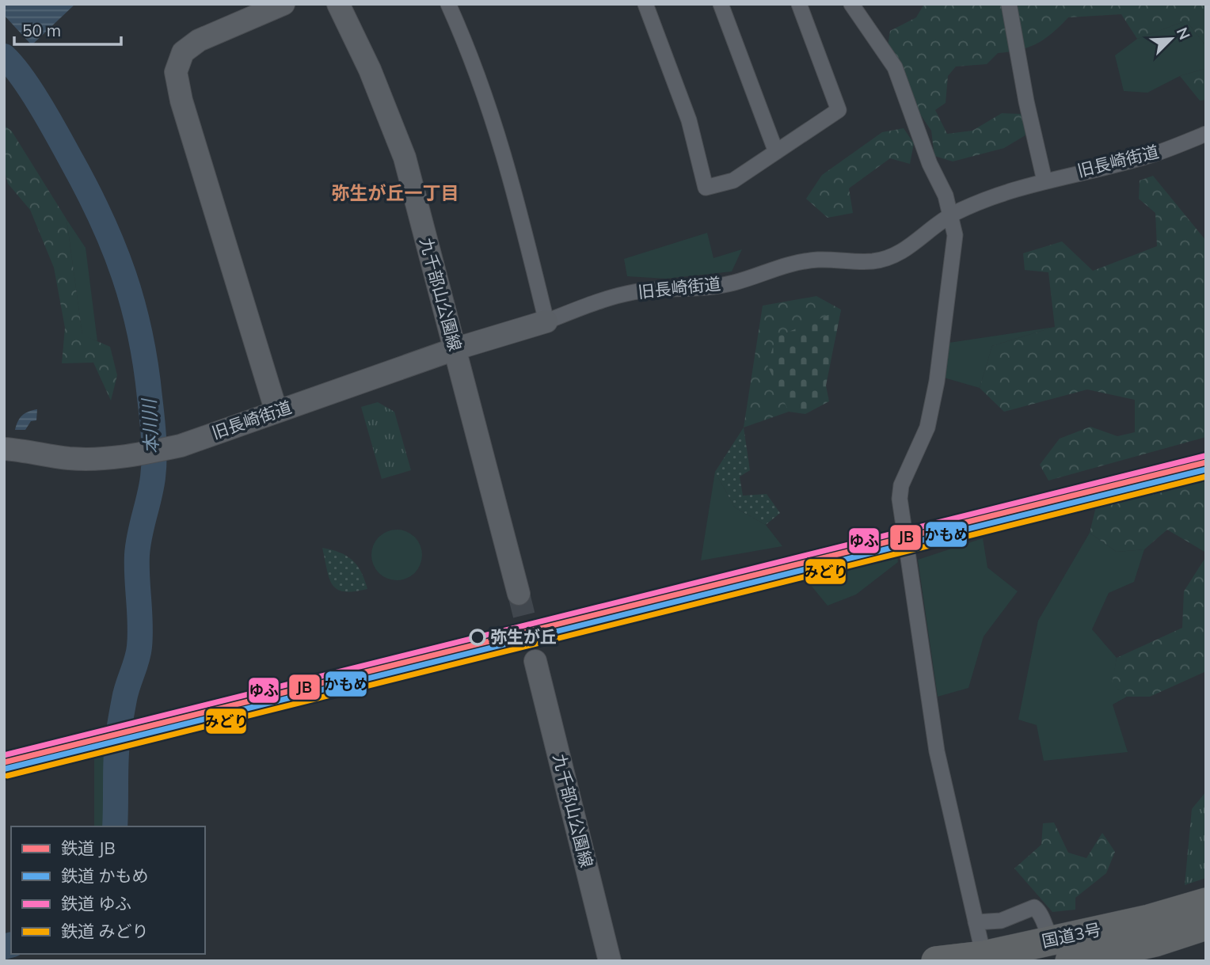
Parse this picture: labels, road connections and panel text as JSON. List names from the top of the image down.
{
  "streets": {
    "highway": ["国道3号"],
    "street": ["旧長崎街道", "九千部山公園線"]
  },
  "crossings": [
    ["旧長崎街道", "九千部山公園線"]
  ],
  "districts": ["弥生が丘一丁目"],
  "water": ["本川川"],
  "places": ["弥生が丘"],
  "lines": [
    "rail line ゆふ",
    "rail line JB",
    "rail line かもめ",
    "rail line みどり"
  ],
  "legend": [
    "鉄道 JB",
    "鉄道 かもめ",
    "鉄道 ゆふ",
    "鉄道 みどり"
  ],
  "scale_bar": "50 m",
  "north": "top right"
}
